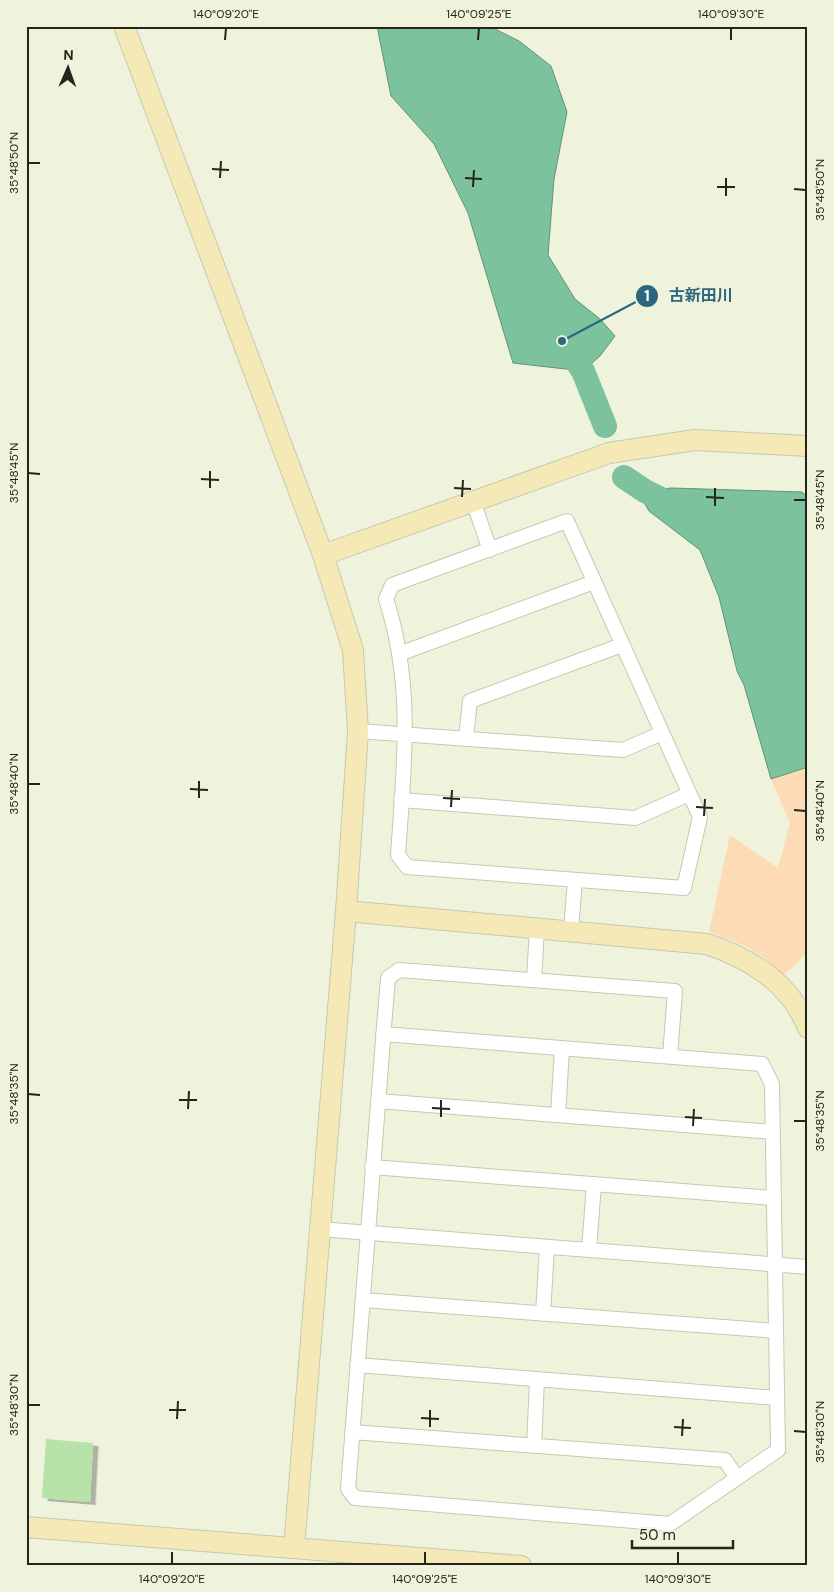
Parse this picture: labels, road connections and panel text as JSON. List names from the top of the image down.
{
  "places": ["古新田川"],
  "scale_bar": "50 m",
  "north": "top",
  "coordinates": [
    "140°09'20\"E",
    "140°09'25\"E",
    "140°09'30\"E",
    "35°48'50\"N",
    "35°48'45\"N",
    "35°48'40\"N",
    "35°48'35\"N",
    "35°48'30\"N"
  ]
}
